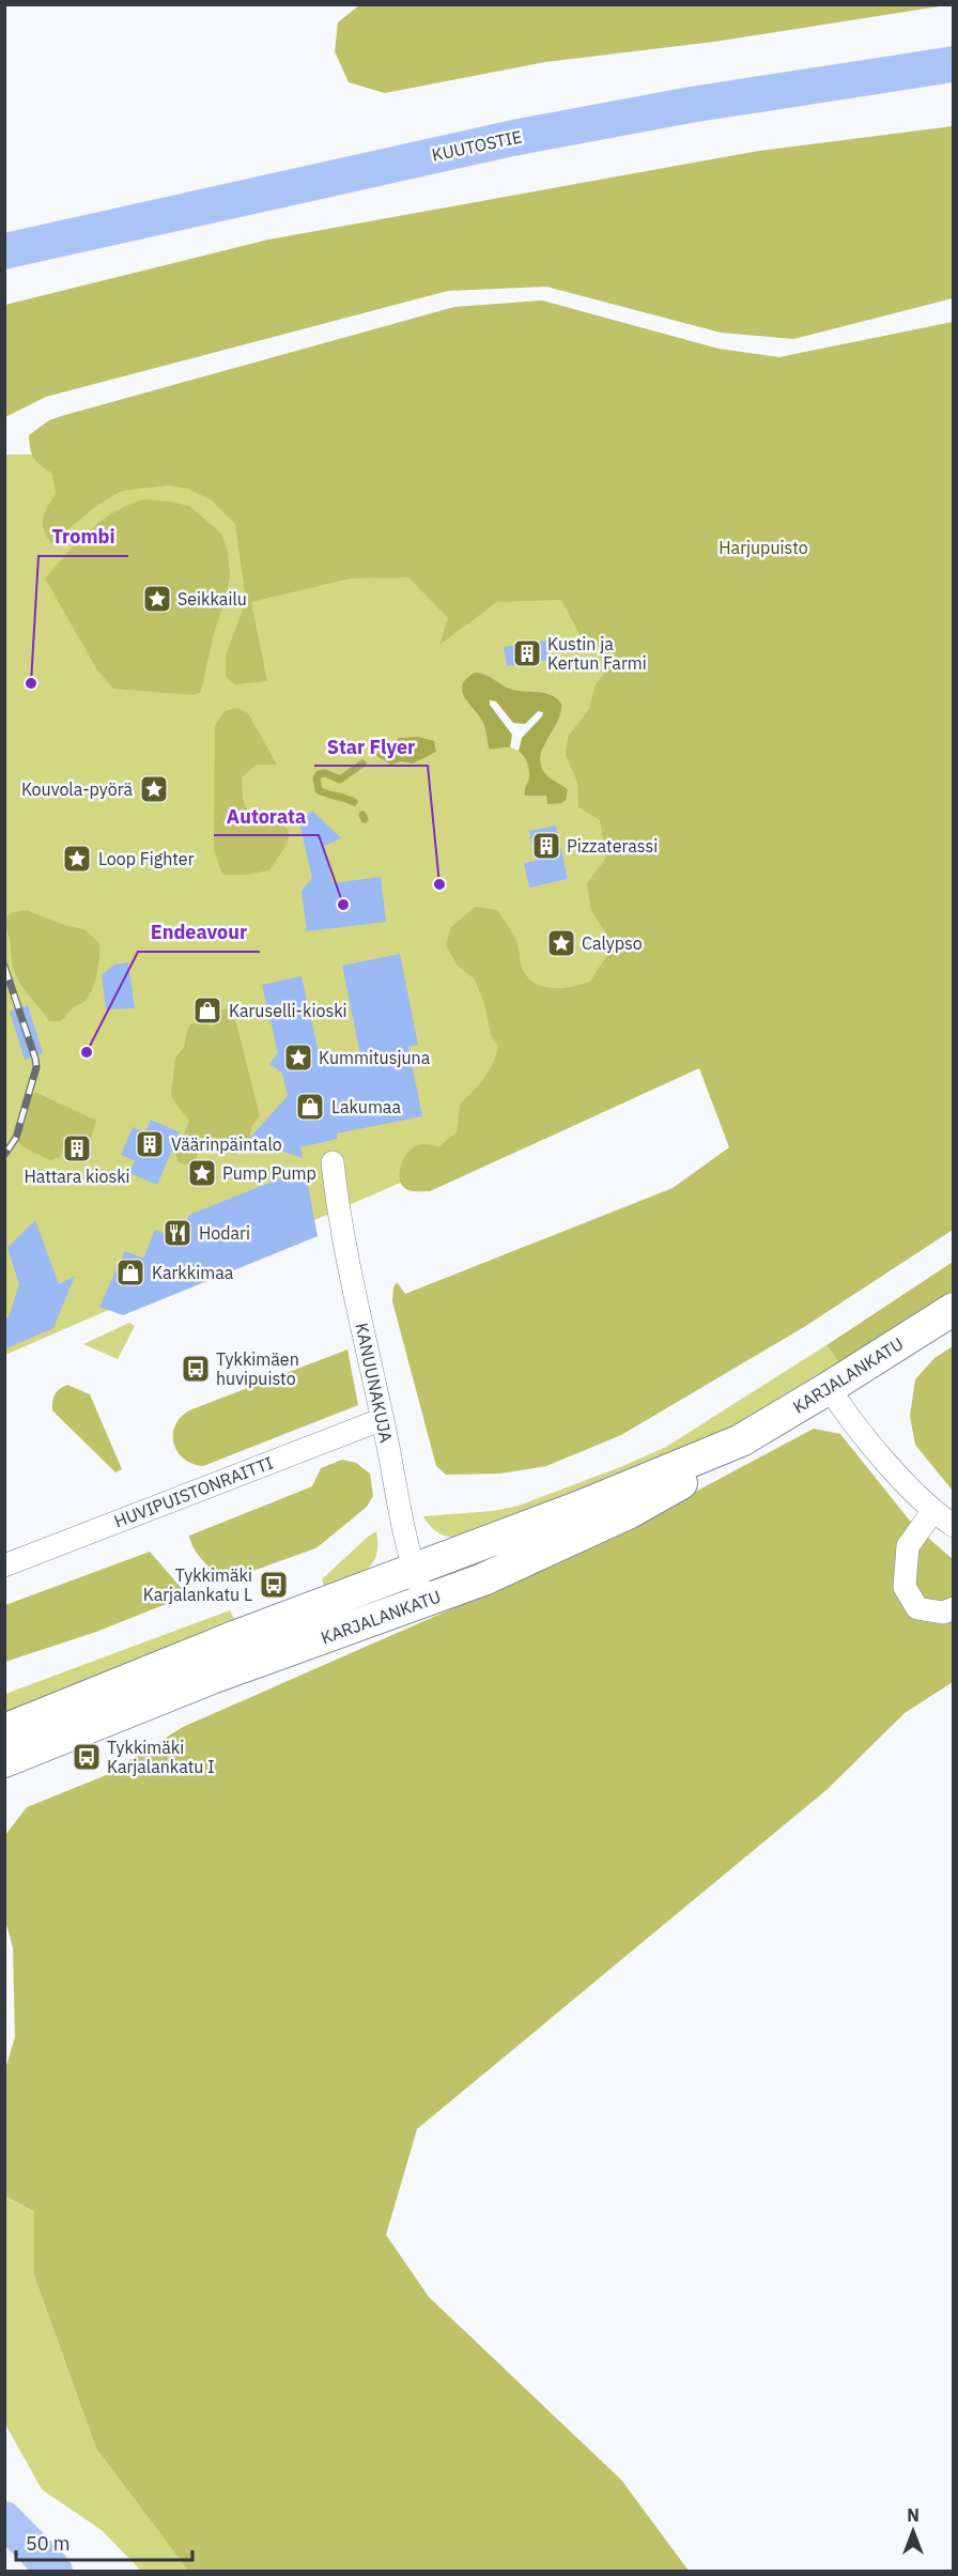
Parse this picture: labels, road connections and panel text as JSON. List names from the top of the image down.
{
  "streets": {
    "highway": ["KUUTOSTIE"],
    "main road": ["KARJALANKATU"],
    "street": ["KANUUNAKUJA", "HUVIPUISTONRAITTI"]
  },
  "crossings": [
    ["KARJALANKATU", "KANUUNAKUJA"],
    ["KANUUNAKUJA", "HUVIPUISTONRAITTI"]
  ],
  "parks": ["Harjupuisto"],
  "places": {
    "place": [
      "Seikkailu",
      "Kouvola-pyörä",
      "Loop Fighter",
      "Calypso",
      "Kummitusjuna",
      "Pump Pump"
    ],
    "building": [
      "Kustin ja Kertun Farmi",
      "Pizzaterassi",
      "Väärinpäintalo",
      "Hattara kioski"
    ],
    "other": [
      "Trombi",
      "Star Flyer",
      "Autorata",
      "Endeavour"
    ],
    "shop": ["Karuselli-kioski", "Lakumaa", "Karkkimaa"],
    "restaurant": ["Hodari"],
    "bus stop": ["Tykkimäen huvipuisto", "Tykkimäki Karjalankatu L", "Tykkimäki Karjalankatu I"]
  },
  "scale_bar": "50 m",
  "north": "top"
}
